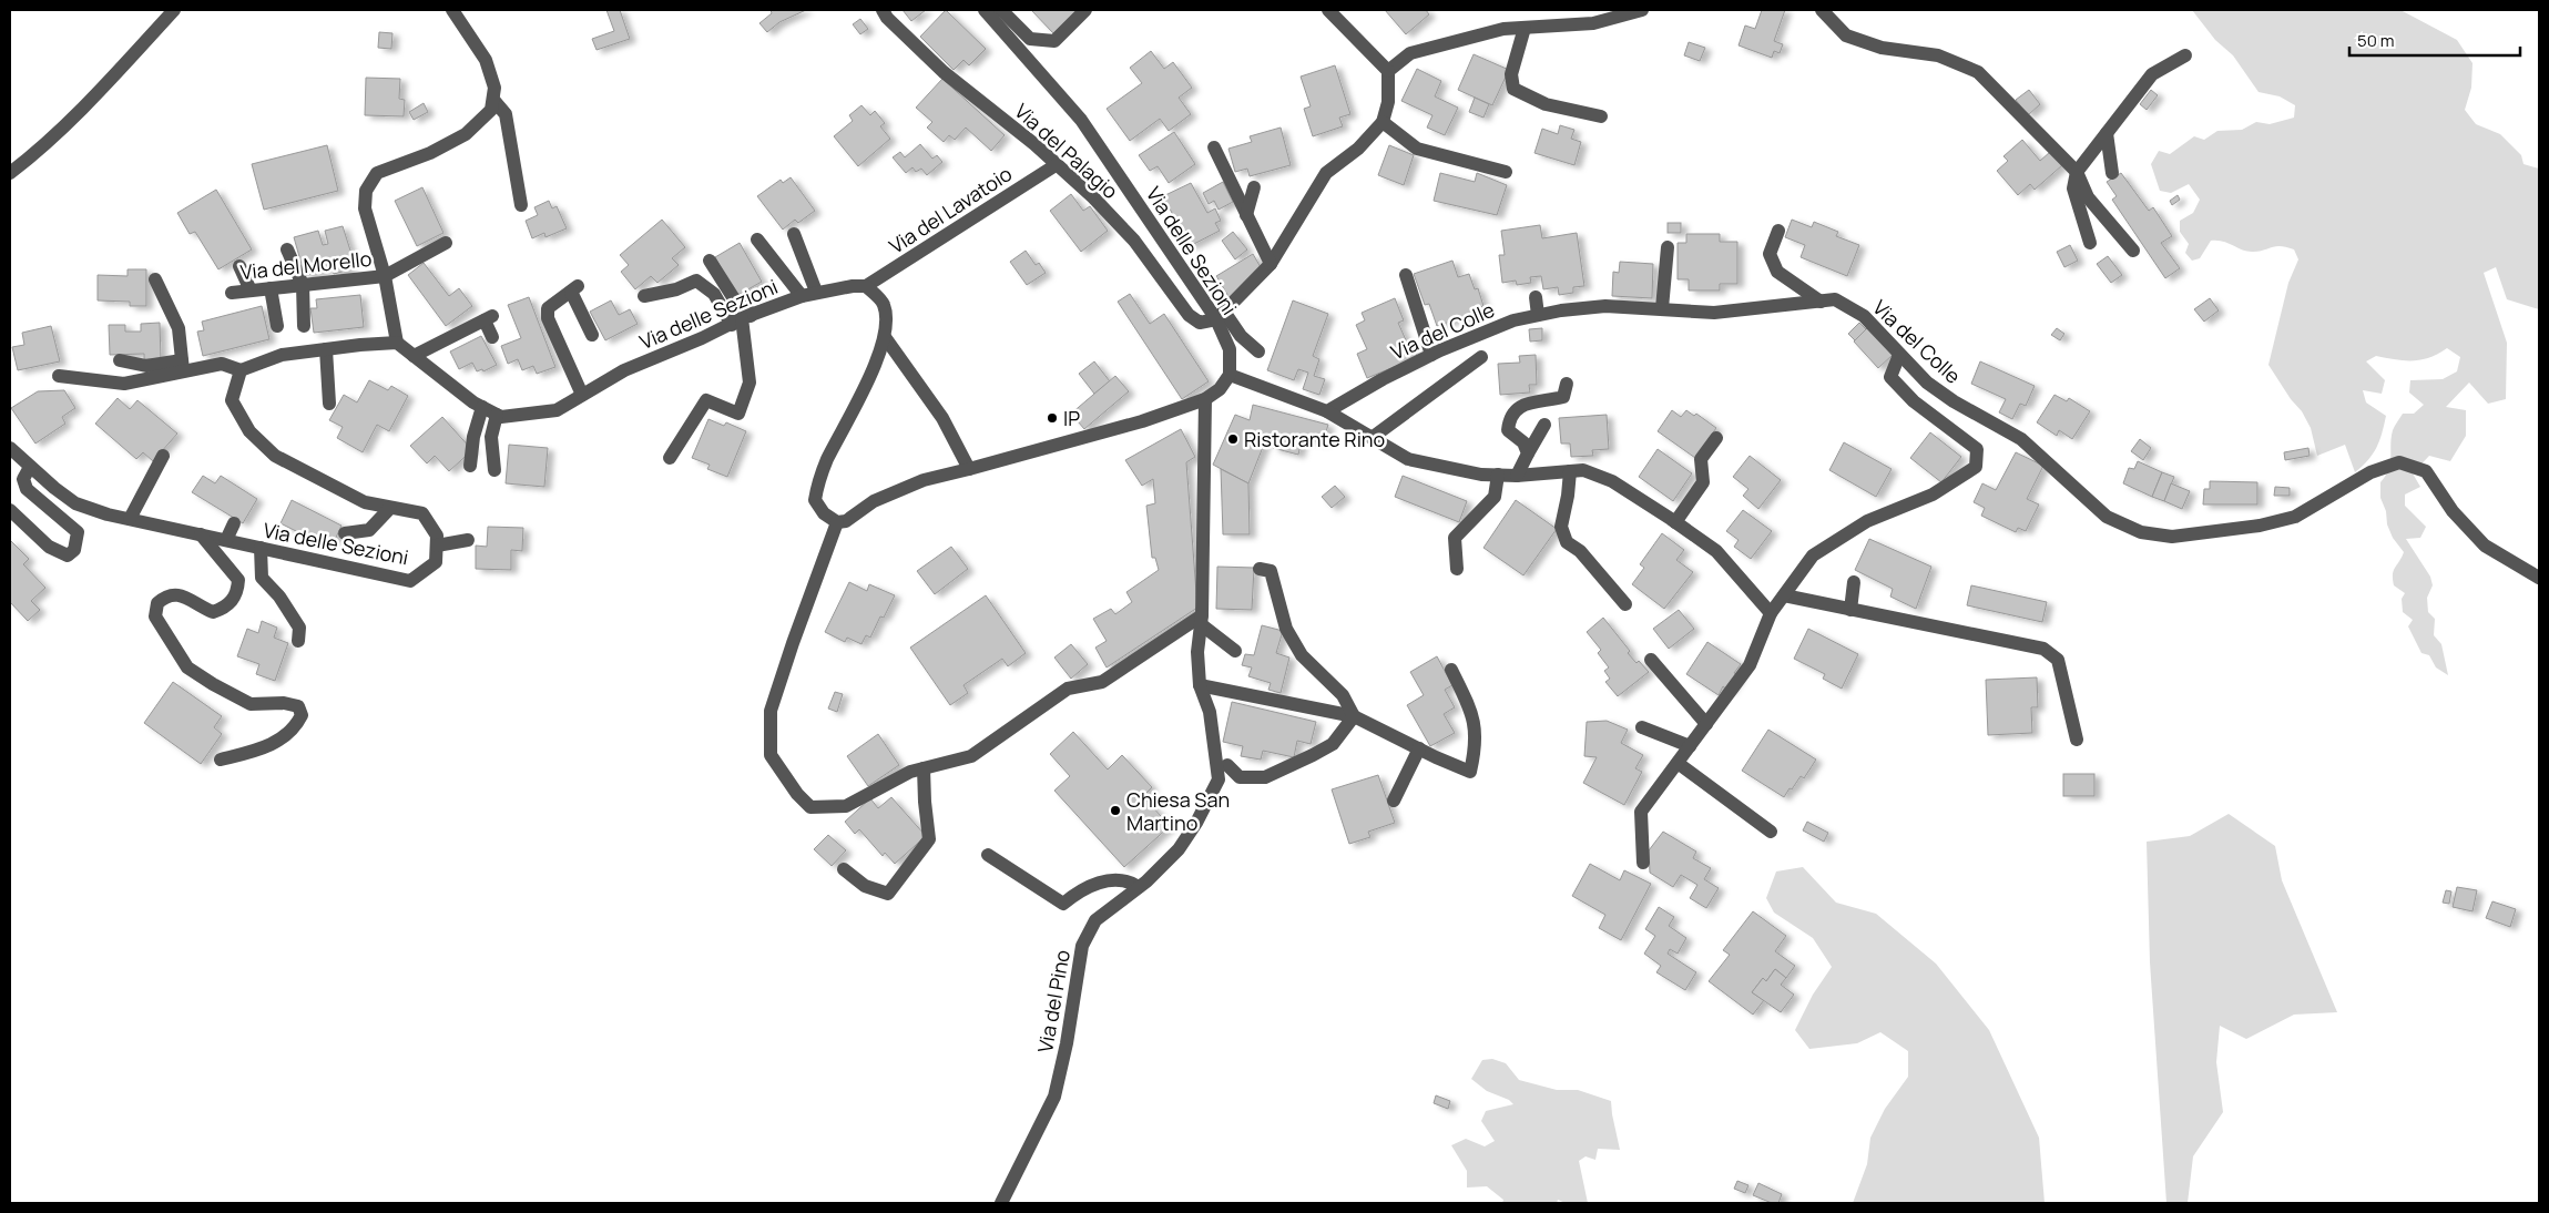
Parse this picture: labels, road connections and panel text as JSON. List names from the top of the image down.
{
  "streets": {
    "street": [
      "Via del Palagio",
      "Via del Lavatoio",
      "Via delle Sezioni",
      "Via del Morello",
      "Via del Colle",
      "Via del Pino"
    ]
  },
  "crossings": [
    ["Via del Palagio", "Via del Lavatoio"],
    ["Via del Palagio", "Via delle Sezioni"],
    ["Via del Lavatoio", "Via delle Sezioni"],
    ["Via delle Sezioni", "Via del Morello"]
  ],
  "places": ["IP", "Ristorante Rino", "Chiesa San Martino"],
  "scale_bar": "50 m"
}
